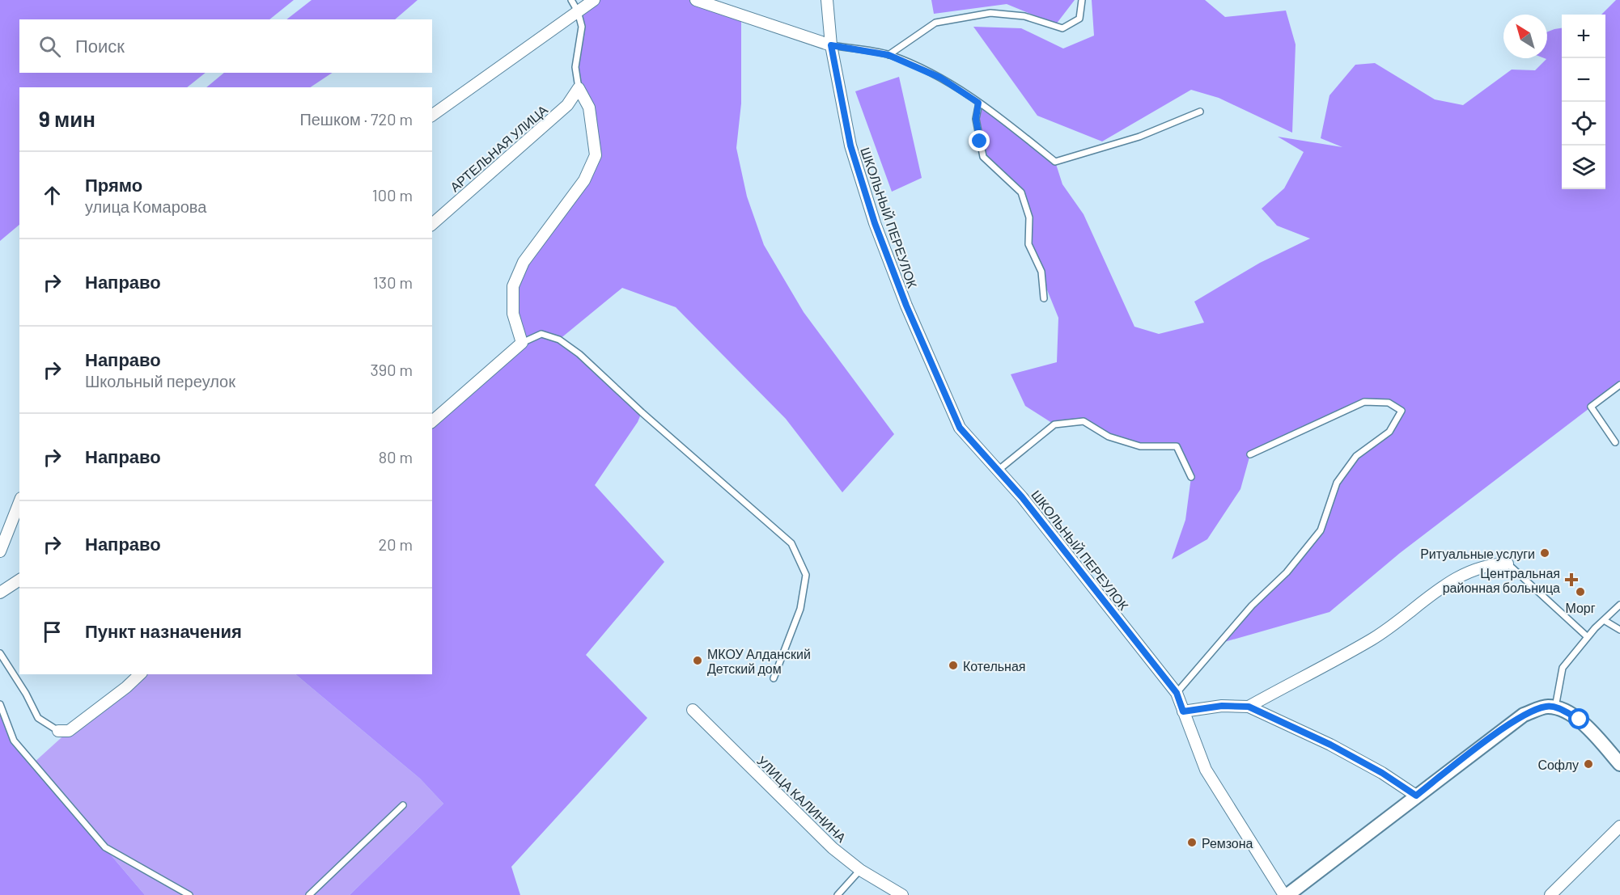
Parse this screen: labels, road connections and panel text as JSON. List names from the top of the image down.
{
  "streets": {
    "street": ["АРТЕЛЬНАЯ УЛИЦА", "ШКОЛЬНЫЙ ПЕРЕУЛОК", "УЛИЦА КАЛИНИНА"]
  },
  "places": {
    "other": [
      "Ритуальные услуги",
      "Морг",
      "МКОУ Алданский Детский дом",
      "Котельная",
      "Софлу",
      "Ремзона"
    ],
    "health": ["Центральная районная больница"]
  },
  "north": "top left",
  "page": {
    "map_buttons": ["+", "−"],
    "search": "Поиск",
    "heading": ["9 мин", "Пешком · 720 m"],
    "list": [
      ["Прямо", "улица Комарова", "100 m"],
      ["Направо", "130 m"],
      ["Направо", "Школьный переулок", "390 m"],
      ["Направо", "80 m"],
      ["Направо", "20 m"],
      "Пункт назначения"
    ]
  }
}
